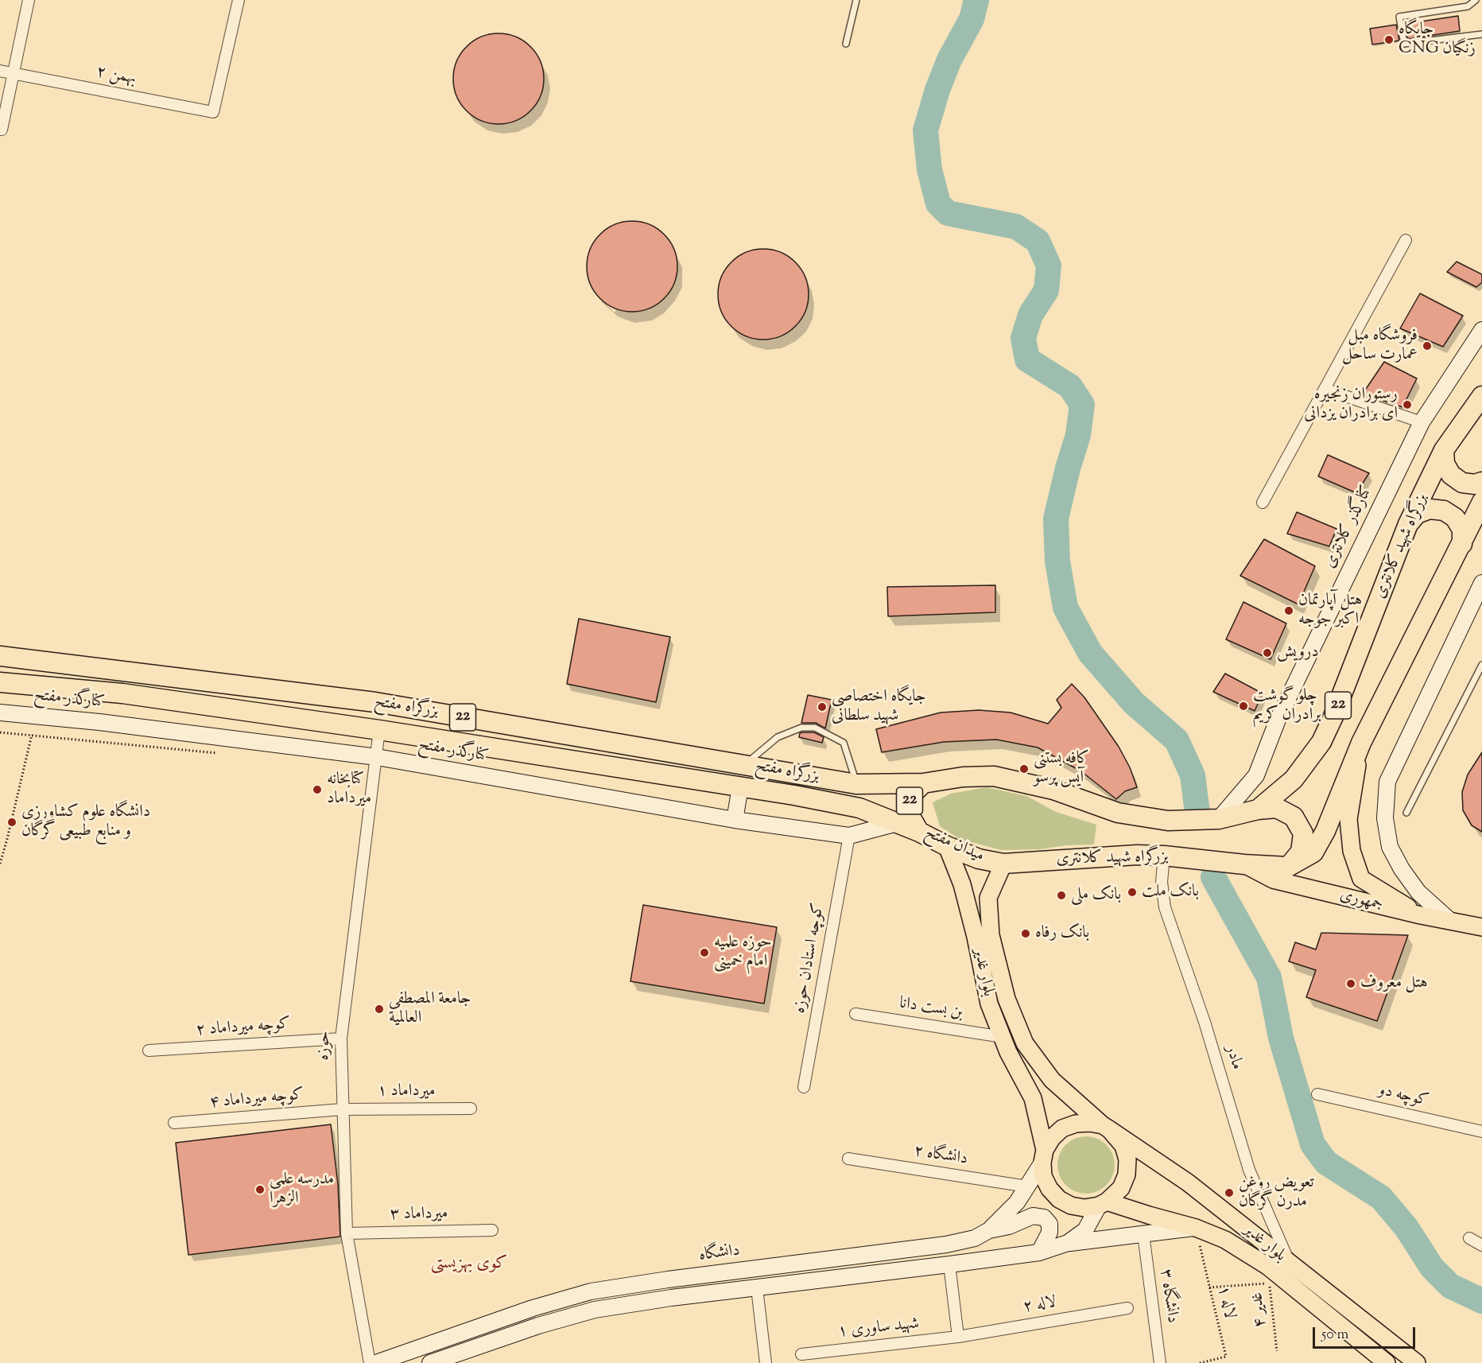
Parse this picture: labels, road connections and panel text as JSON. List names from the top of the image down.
{
  "streets": {
    "highway": [
      "بزرگراه شهید کلانتری",
      "22",
      "بزرگراه مفتح",
      "میدان مفتح"
    ],
    "main road": [
      "کنارگذر کلانتری",
      "کنارگذر مفتح",
      "جمهوری",
      "بلوار غدیر",
      "دانشگاه"
    ],
    "street": [
      "بهمن ۲",
      "کوچه استادان حوزه",
      "بن بست دانا",
      "کوچه میرداماد ۲",
      "حوزه",
      "مادر",
      "۱ میرداماد",
      "کوچه دو",
      "کوچه میرداماد ۴",
      "دانشگاه ۲",
      "۳ میرداماد",
      "۳ دانشگاه",
      "۲ لاله",
      "۱ شهید ساوری"
    ],
    "path": ["۱ لاله", "۴ غدیر"]
  },
  "crossings": [
    ["کنارگذر کلانتری", "بزرگراه شهید کلانتری"],
    ["بزرگراه شهید کلانتری", "22"],
    ["بزرگراه شهید کلانتری", "بزرگراه مفتح"],
    ["بزرگراه شهید کلانتری", "میدان مفتح"],
    ["بزرگراه شهید کلانتری", "جمهوری"],
    ["بزرگراه شهید کلانتری", "مادر"],
    ["کنارگذر مفتح", "بزرگراه مفتح"],
    ["کنارگذر مفتح", "کوچه استادان حوزه"],
    ["کنارگذر مفتح", "حوزه"],
    ["بزرگراه مفتح", "میدان مفتح"],
    ["بزرگراه مفتح", "حوزه"],
    ["میدان مفتح", "بلوار غدیر"],
    ["بلوار غدیر", "بن بست دانا"],
    ["بلوار غدیر", "مادر"],
    ["بلوار غدیر", "دانشگاه"],
    ["بلوار غدیر", "۳ دانشگاه"],
    ["بلوار غدیر", "۱ لاله"],
    ["کوچه میرداماد ۲", "حوزه"],
    ["حوزه", "۱ میرداماد"],
    ["حوزه", "کوچه میرداماد ۴"],
    ["حوزه", "۳ میرداماد"],
    ["۱ میرداماد", "کوچه میرداماد ۴"],
    ["دانشگاه ۲", "دانشگاه"],
    ["۱ لاله", "۴ غدیر"],
    ["۲ لاله", "۱ شهید ساوری"]
  ],
  "districts": ["کوی بهزیستی"],
  "places": [
    "جایگاه CNG زنگیان",
    "فروشگاه مبل عمارت ساحل",
    "رستوران زنجیره ای برادران یزدانی",
    "هتل آپارتمان اکبر جوجه",
    "درویش",
    "چلو گوشت برادران کریم",
    "جایگاه اختصاصی شهید سلطانی",
    "کافه بستنی آیس پرسو",
    "کتابخانه میرداماد",
    "دانشگاه علوم کشاورزی و منابع طبیعی گرگان",
    "بانک ملت",
    "بانک ملی",
    "بانک رفاه",
    "حوزه علمیه امام خمینی",
    "هتل معروف",
    "جامعة المصطفی العالمیة",
    "مدرسه علمی الزهرا",
    "تعویض روغن مدرن گرگان"
  ],
  "scale_bar": "50 m"
}
